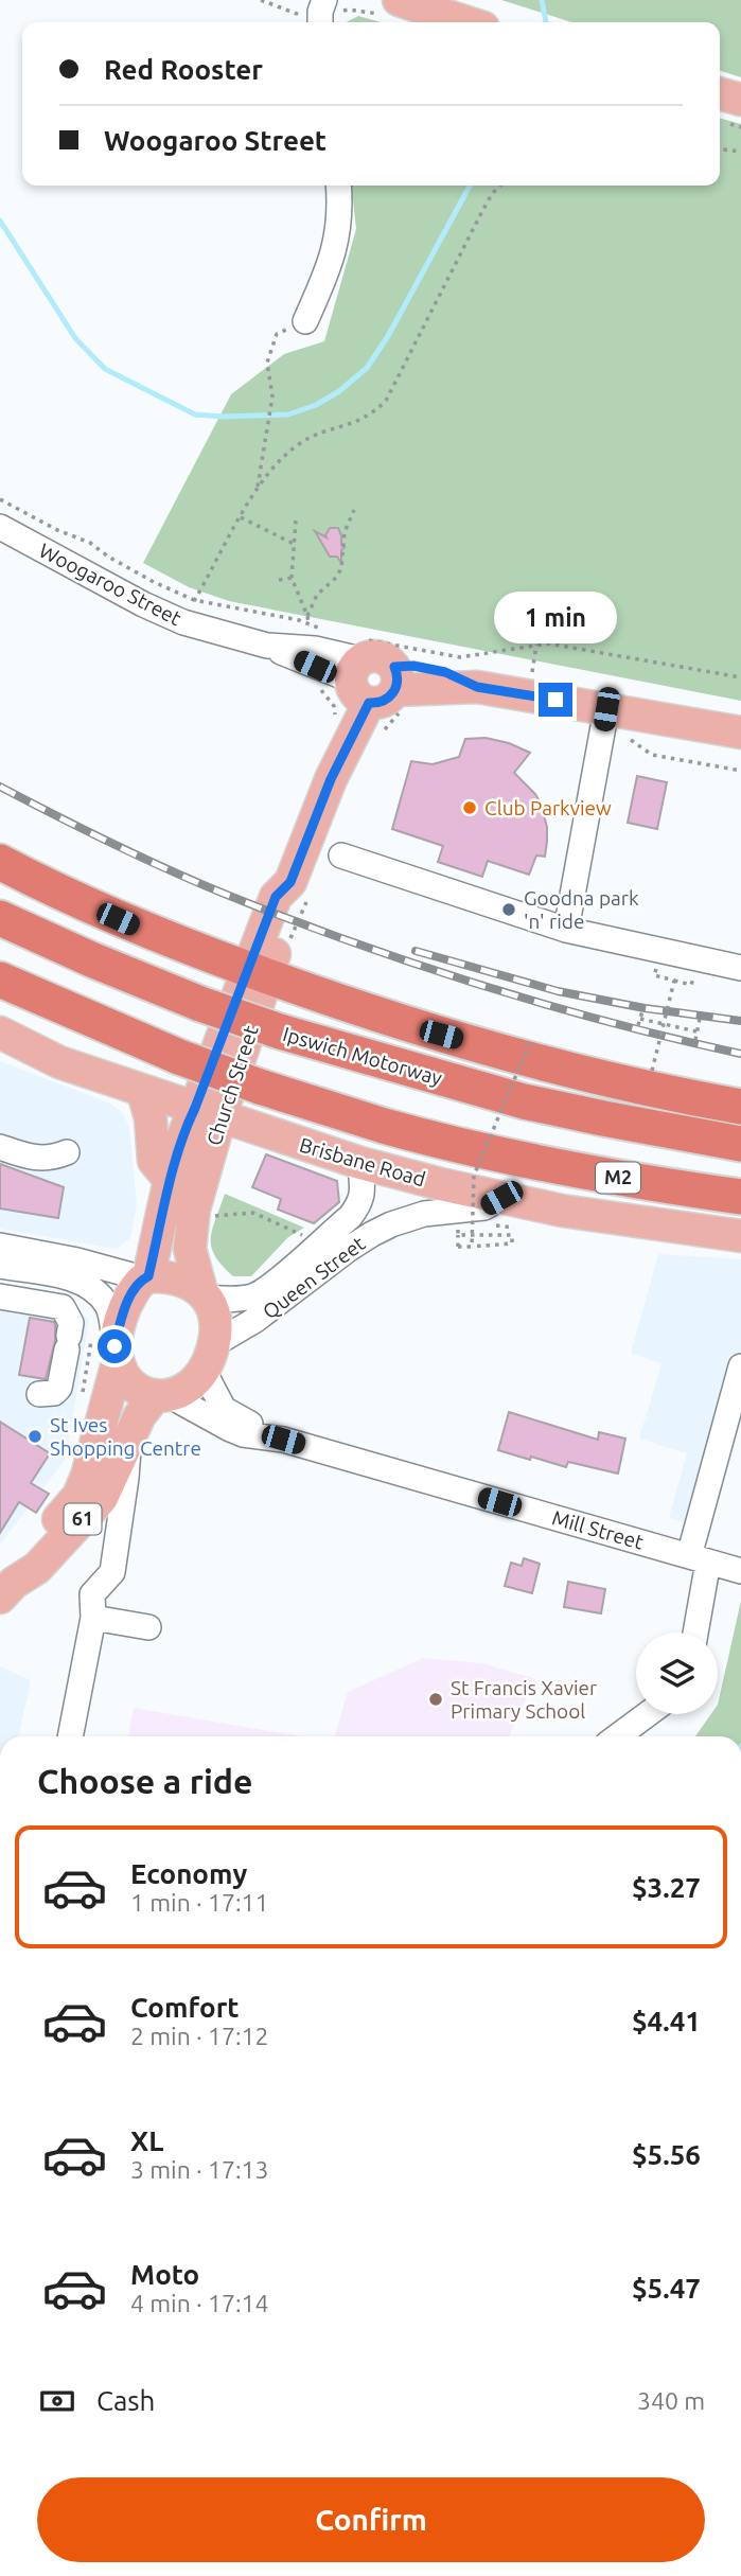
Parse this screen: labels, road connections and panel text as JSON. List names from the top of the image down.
{
  "streets": {
    "highway": ["Ipswich Motorway", "M2"],
    "main road": [
      "Woogaroo Street",
      "Church Street",
      "Brisbane Road",
      "61"
    ],
    "street": ["Queen Street", "Mill Street"]
  },
  "crossings": [
    ["Woogaroo Street", "Church Street"],
    ["Church Street", "Brisbane Road"],
    ["Church Street", "Queen Street"],
    ["Church Street", "61"],
    ["Church Street", "Mill Street"],
    ["Brisbane Road", "Queen Street"],
    ["Queen Street", "61"],
    ["Queen Street", "Mill Street"],
    ["61", "Mill Street"]
  ],
  "places": [
    "Club Parkview",
    "Goodna park 'n' ride",
    "St Ives Shopping Centre",
    "St Francis Xavier Primary School"
  ],
  "page": {
    "banner": ["Red Rooster", "Woogaroo Street"],
    "bubble": "1 min",
    "heading": "Choose a ride",
    "list": [
      {
        "name": "Economy",
        "note": "1 min · 17:11",
        "value": "$3.27"
      },
      {
        "name": "Comfort",
        "note": "2 min · 17:12",
        "value": "$4.41"
      },
      {
        "name": "XL",
        "note": "3 min · 17:13",
        "value": "$5.56"
      },
      {
        "name": "Moto",
        "note": "4 min · 17:14",
        "value": "$5.47"
      }
    ],
    "pay": ["Cash", "340 m"],
    "buttons": "Confirm"
  }
}
